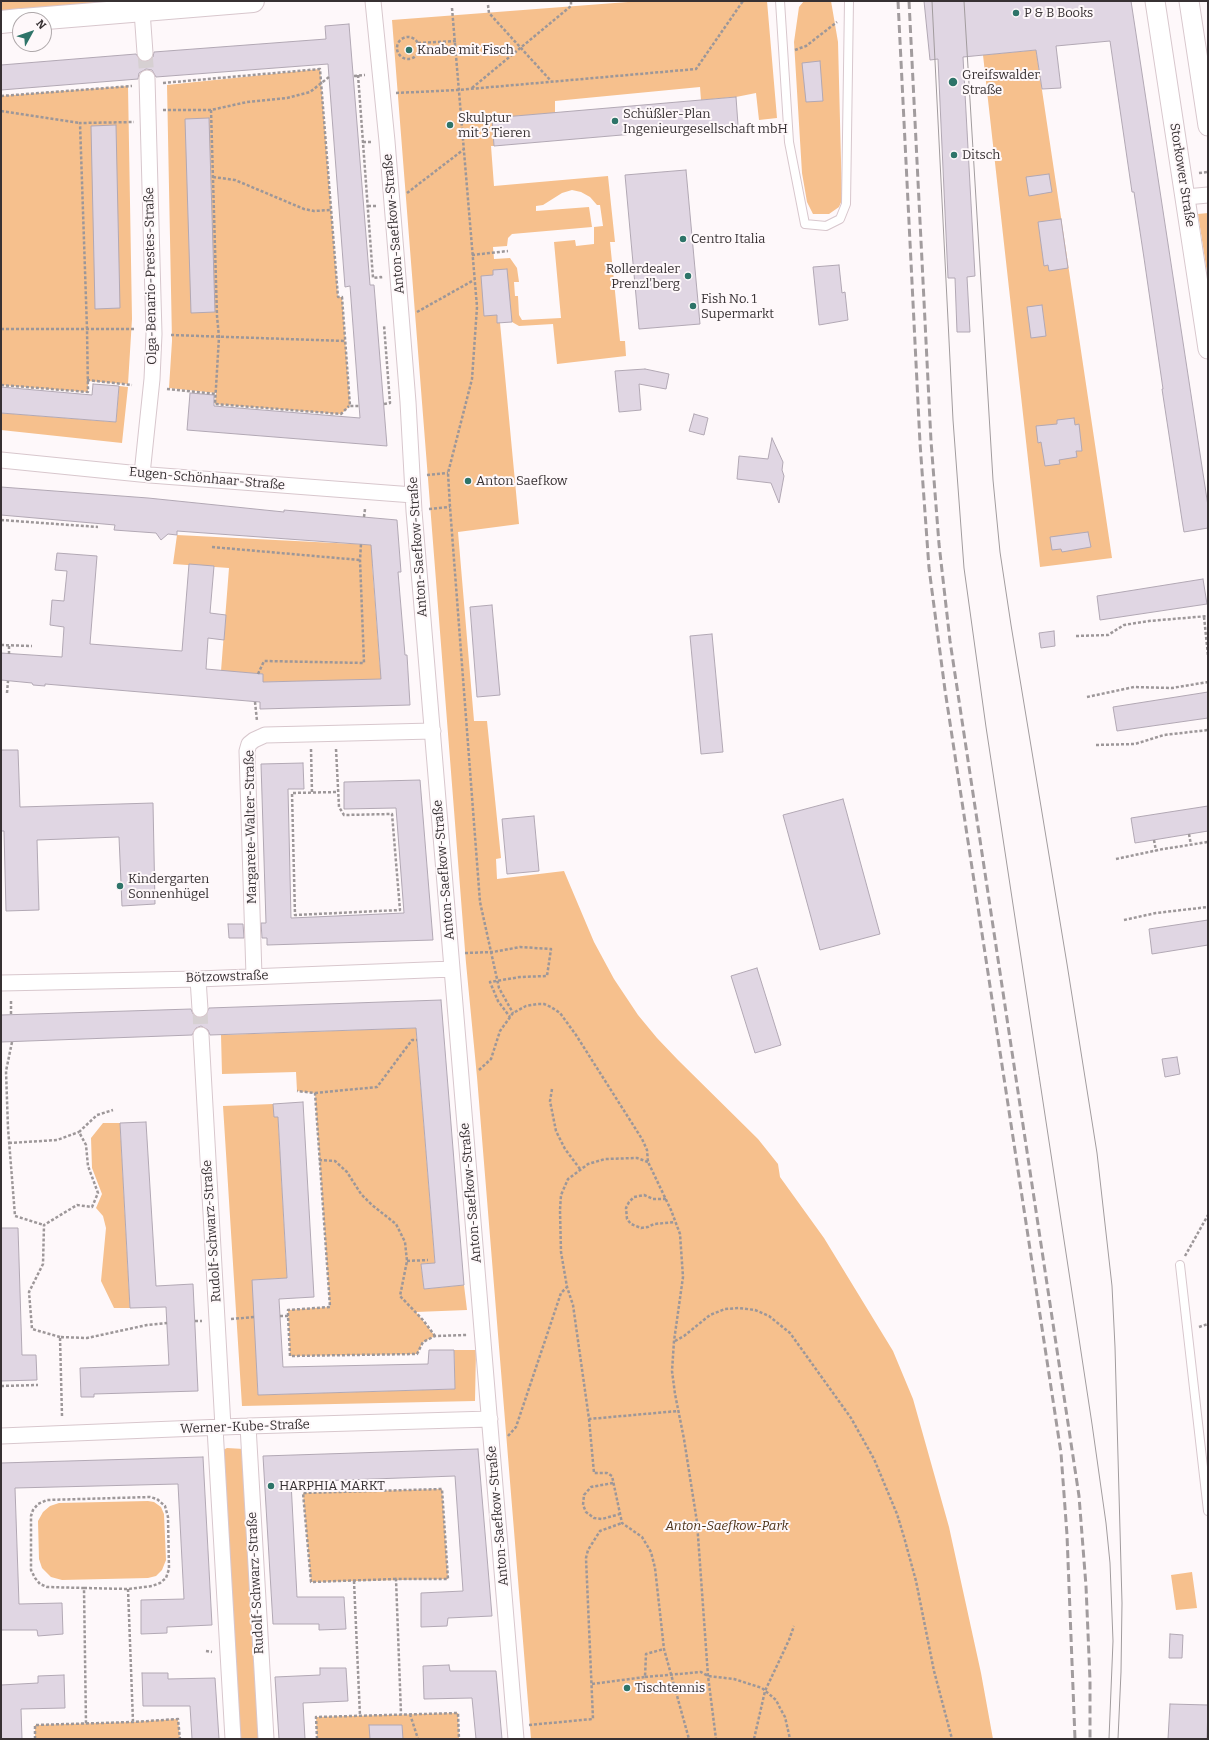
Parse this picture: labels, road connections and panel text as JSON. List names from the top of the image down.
{
  "streets": {
    "street": [
      "Storkower Straße",
      "Anton-Saefkow-Straße",
      "Olga-Benario-Prestes-Straße",
      "Eugen-Schönhaar-Straße",
      "Margarete-Walter-Straße",
      "Bötzowstraße",
      "Rudolf-Schwarz-Straße",
      "Werner-Kube-Straße"
    ]
  },
  "crossings": [
    ["Anton-Saefkow-Straße", "Eugen-Schönhaar-Straße"],
    ["Anton-Saefkow-Straße", "Margarete-Walter-Straße"],
    ["Anton-Saefkow-Straße", "Bötzowstraße"],
    ["Anton-Saefkow-Straße", "Werner-Kube-Straße"],
    ["Olga-Benario-Prestes-Straße", "Eugen-Schönhaar-Straße"],
    ["Margarete-Walter-Straße", "Bötzowstraße"],
    ["Rudolf-Schwarz-Straße", "Werner-Kube-Straße"]
  ],
  "parks": ["Anton-Saefkow-Park"],
  "places": [
    "P & B Books",
    "Knabe mit Fisch",
    "Greifswalder Straße",
    "Schüßler-Plan Ingenieurgesellschaft mbH",
    "Skulptur mit 3 Tieren",
    "Ditsch",
    "Centro Italia",
    "Rollerdealer Prenzl'berg",
    "Fish No. 1 Supermarkt",
    "Anton Saefkow",
    "Kindergarten Sonnenhügel",
    "HARPHIA MARKT",
    "Tischtennis"
  ],
  "north": "top right"
}
